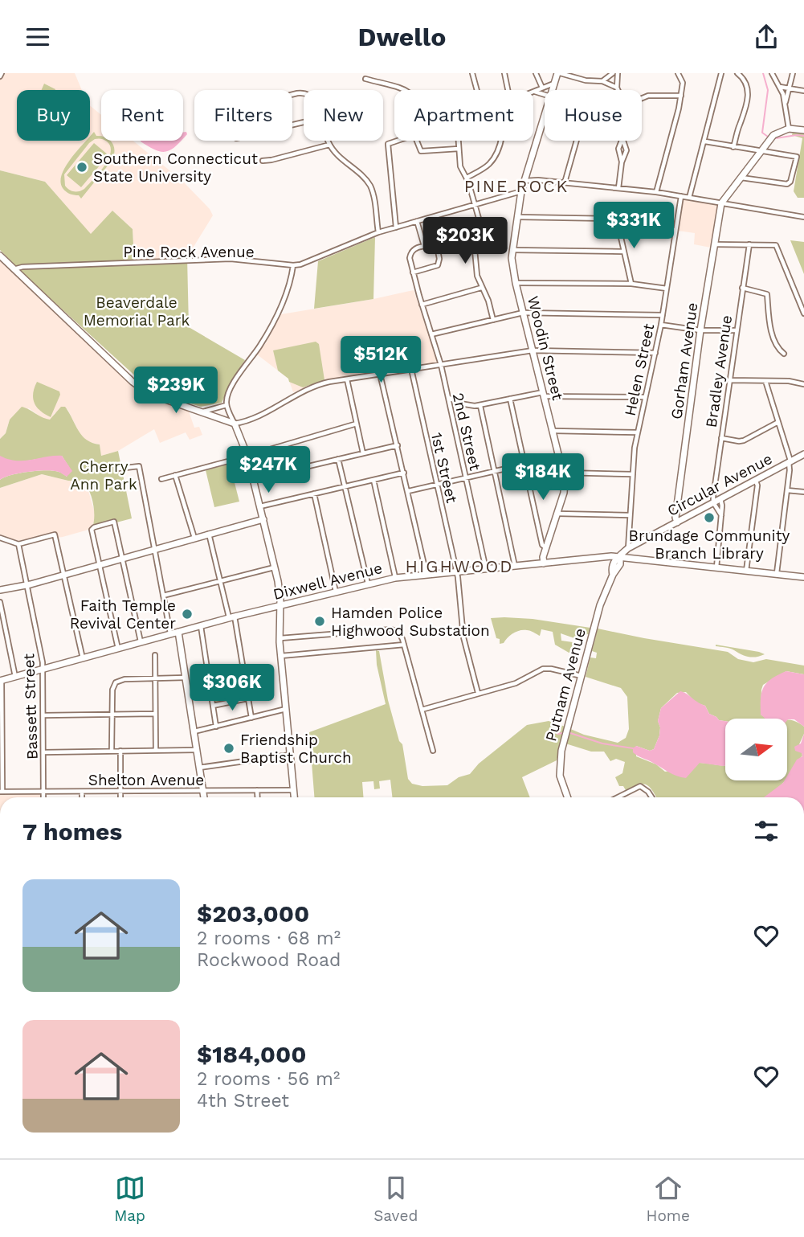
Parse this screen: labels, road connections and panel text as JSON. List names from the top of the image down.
{
  "streets": {
    "main road": [
      "Woodin Street",
      "Gorham Avenue",
      "Circular Avenue",
      "Dixwell Avenue",
      "Putnam Avenue"
    ],
    "street": [
      "Pine Rock Avenue",
      "Helen Street",
      "Bradley Avenue",
      "2nd Street",
      "1st Street",
      "Bassett Street",
      "Shelton Avenue"
    ]
  },
  "crossings": [
    ["Pine Rock Avenue", "Woodin Street"],
    ["Woodin Street", "Dixwell Avenue"],
    ["Gorham Avenue", "Circular Avenue"],
    ["Helen Street", "Circular Avenue"],
    ["Bradley Avenue", "Circular Avenue"],
    ["2nd Street", "Dixwell Avenue"],
    ["1st Street", "Dixwell Avenue"],
    ["Circular Avenue", "Dixwell Avenue"],
    ["Circular Avenue", "Putnam Avenue"],
    ["Dixwell Avenue", "Putnam Avenue"],
    ["Dixwell Avenue", "Bassett Street"],
    ["Bassett Street", "Shelton Avenue"]
  ],
  "districts": ["PINE ROCK", "HIGHWOOD"],
  "parks": ["Beaverdale Memorial Park", "Cherry Ann Park"],
  "places": [
    "Southern Connecticut State University",
    "Brundage Community Branch Library",
    "Faith Temple Revival Center",
    "Hamden Police Highwood Substation",
    "Friendship Baptist Church"
  ],
  "north": "right",
  "page": {
    "header": "Dwello",
    "chip": [
      "Buy",
      "Rent",
      "Filters",
      "New",
      "Apartment",
      "House"
    ],
    "price": [
      "$331K",
      "$203K",
      "$512K",
      "$239K",
      "$247K",
      "$184K",
      "$306K"
    ],
    "heading": "7 homes",
    "list": [
      {
        "name": "$203,000",
        "note": "2 rooms · 68 m² · Rockwood Road"
      },
      {
        "name": "$184,000",
        "note": "2 rooms · 56 m² · 4th Street"
      }
    ],
    "tabs": ["Map", "Saved", "Home"]
  }
}
